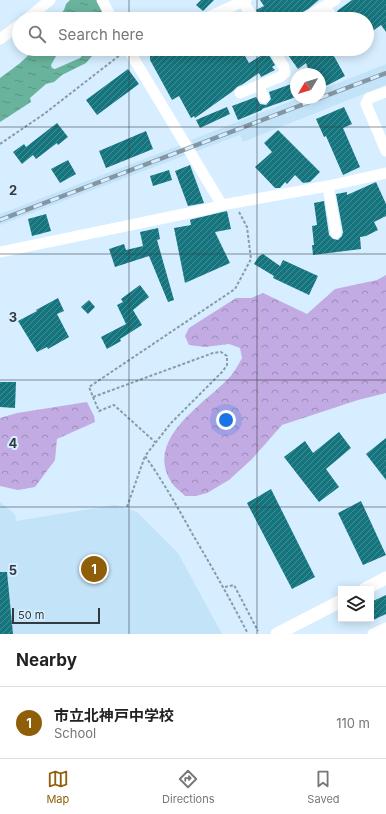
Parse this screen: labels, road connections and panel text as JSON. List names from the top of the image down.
{
  "scale_bar": "50 m",
  "north": "bottom left",
  "page": {
    "search": "Search here",
    "pins": "1",
    "scale": "50 m",
    "heading": "Nearby",
    "list": [
      {
        "mark": "1",
        "name": "市立北神戸中学校",
        "note": "School",
        "value": "110 m"
      }
    ],
    "nav": ["Map", "Directions", "Saved"]
  },
  "grid": {
    "rows": [
      "2",
      "3",
      "4",
      "5"
    ]
  }
}
